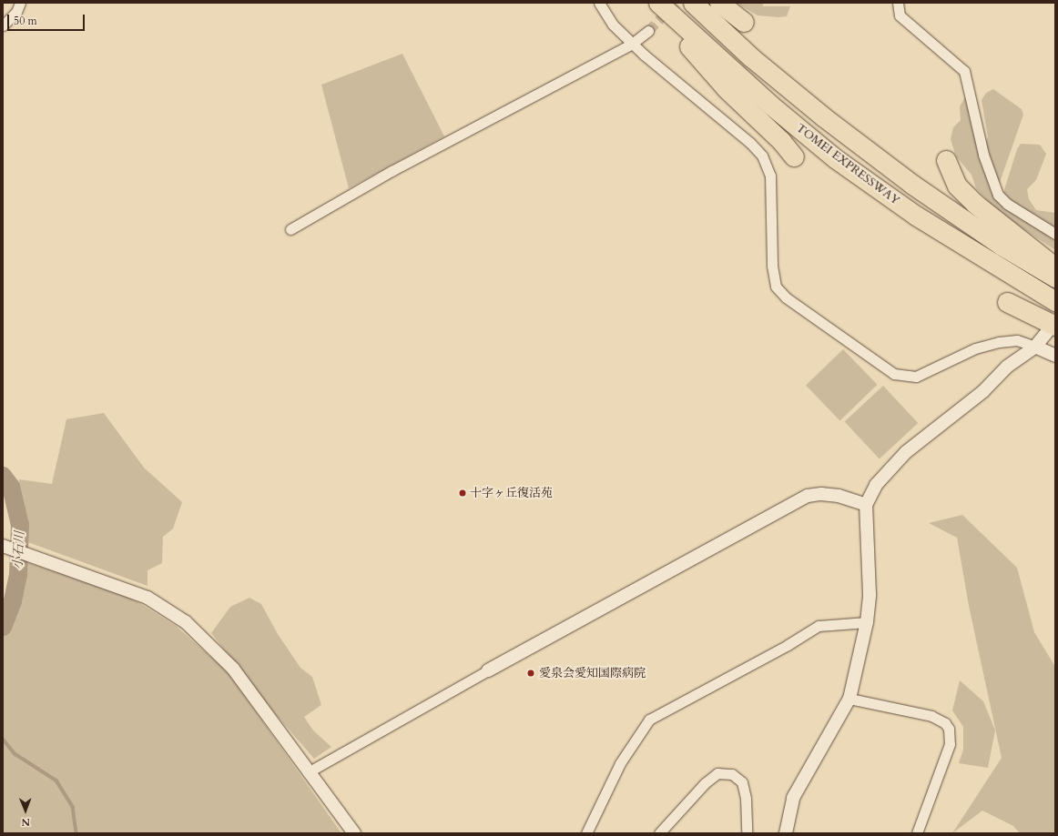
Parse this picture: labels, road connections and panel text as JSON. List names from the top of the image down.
{
  "streets": {
    "highway": ["TOMEI EXPRESSWAY"]
  },
  "water": ["小石川"],
  "places": ["十字ヶ丘復活苑", "愛泉会愛知国際病院"],
  "scale_bar": "50 m",
  "north": "bottom"
}
